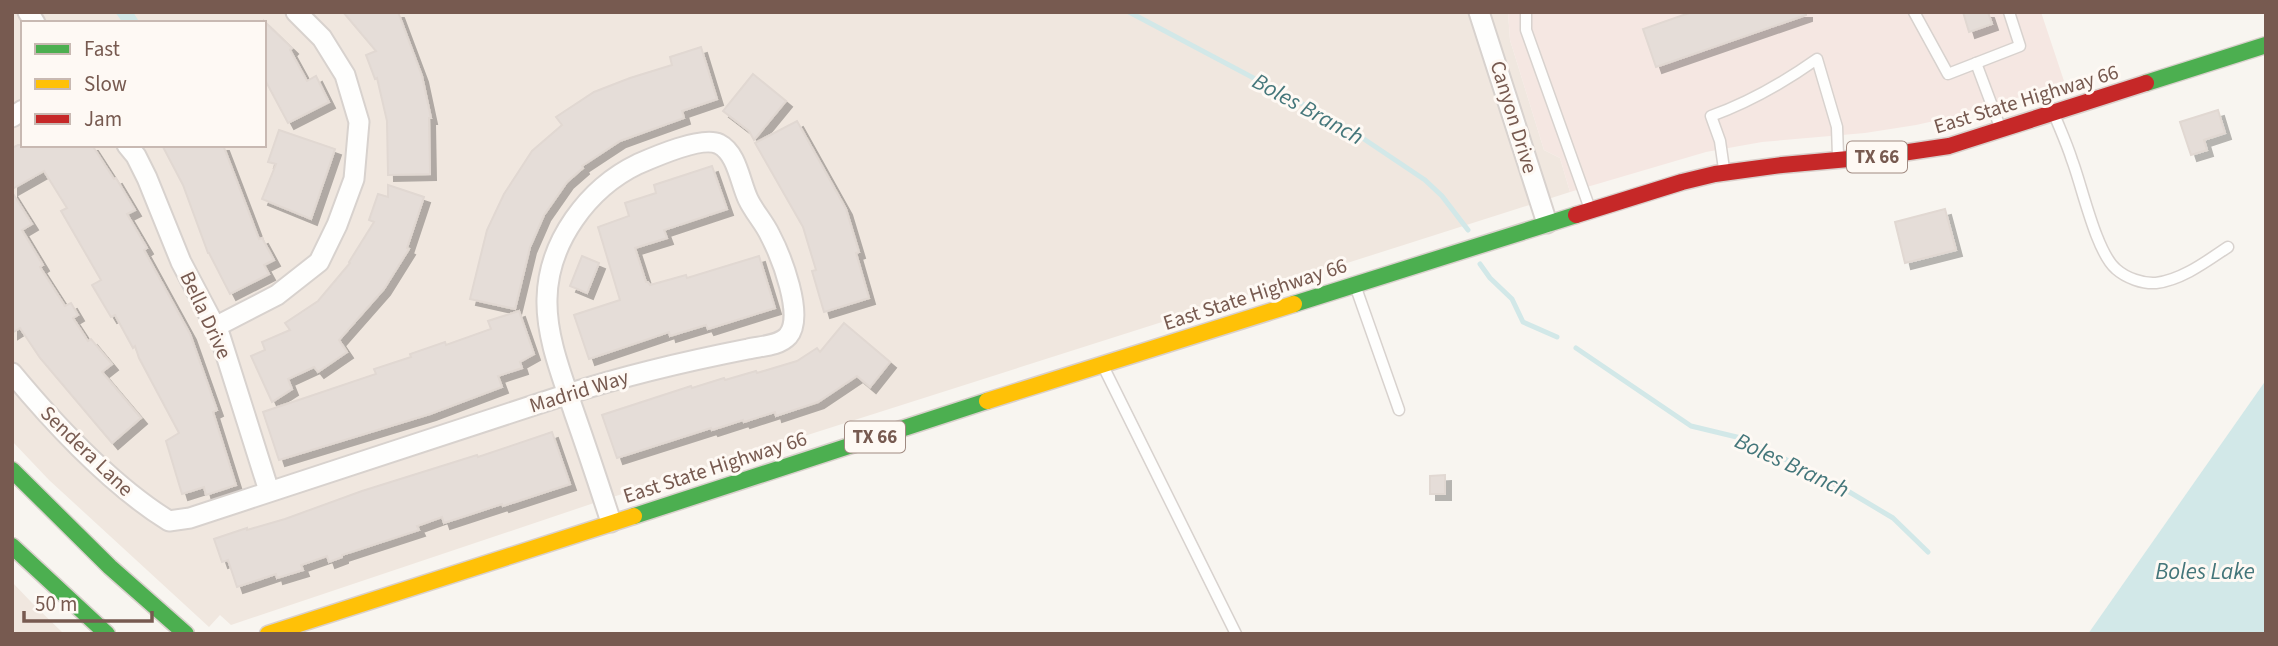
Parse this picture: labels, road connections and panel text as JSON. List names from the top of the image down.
{
  "streets": {
    "main road": ["East State Highway 66", "TX 66"],
    "street": [
      "Canyon Drive",
      "Bella Drive",
      "Madrid Way",
      "Sendera Lane"
    ]
  },
  "crossings": [
    ["East State Highway 66", "Canyon Drive"],
    ["Bella Drive", "Madrid Way"],
    ["Madrid Way", "Sendera Lane"]
  ],
  "water": ["Boles Branch", "Boles Lake"],
  "legend": ["Fast", "Slow", "Jam"],
  "scale_bar": "50 m"
}
